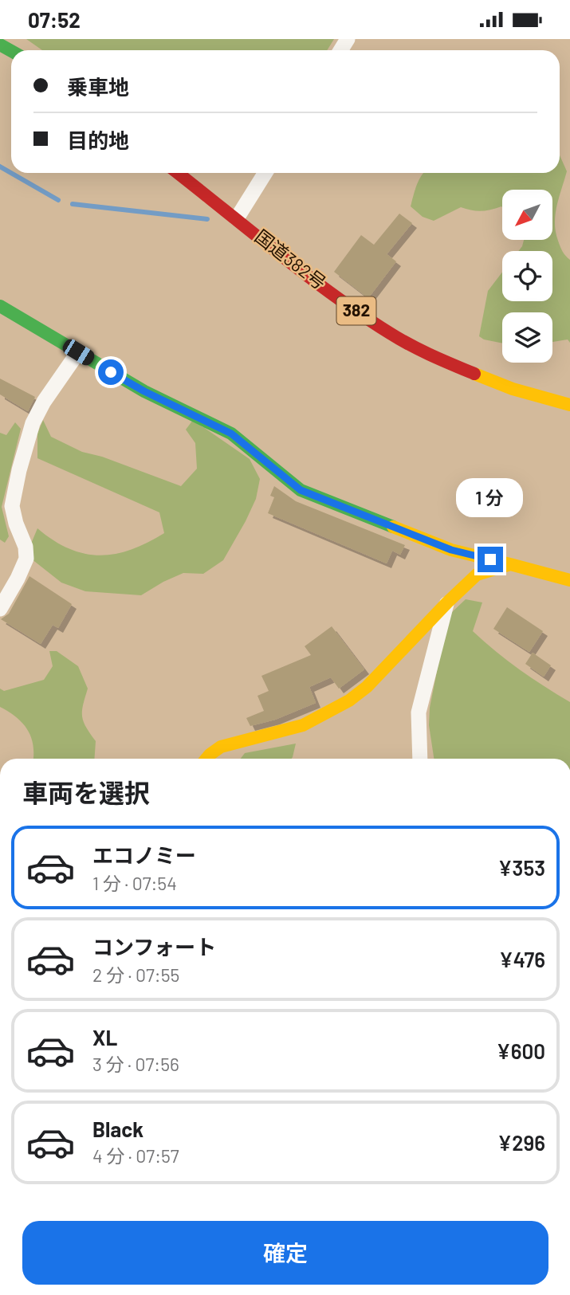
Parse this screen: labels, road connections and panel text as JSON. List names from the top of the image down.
{
  "streets": {
    "main road": ["国道382号", "382"]
  },
  "north": "bottom left",
  "page": {
    "status": "07:52",
    "banner": ["乗車地", "目的地"],
    "bubble": "1 分",
    "heading": "車両を選択",
    "list": [
      {
        "name": "エコノミー",
        "note": "1 分 · 07:54",
        "value": "¥353"
      },
      {
        "name": "コンフォート",
        "note": "2 分 · 07:55",
        "value": "¥476"
      },
      {
        "name": "XL",
        "note": "3 分 · 07:56",
        "value": "¥600"
      },
      {
        "name": "Black",
        "note": "4 分 · 07:57",
        "value": "¥296"
      }
    ],
    "buttons": "確定"
  }
}
